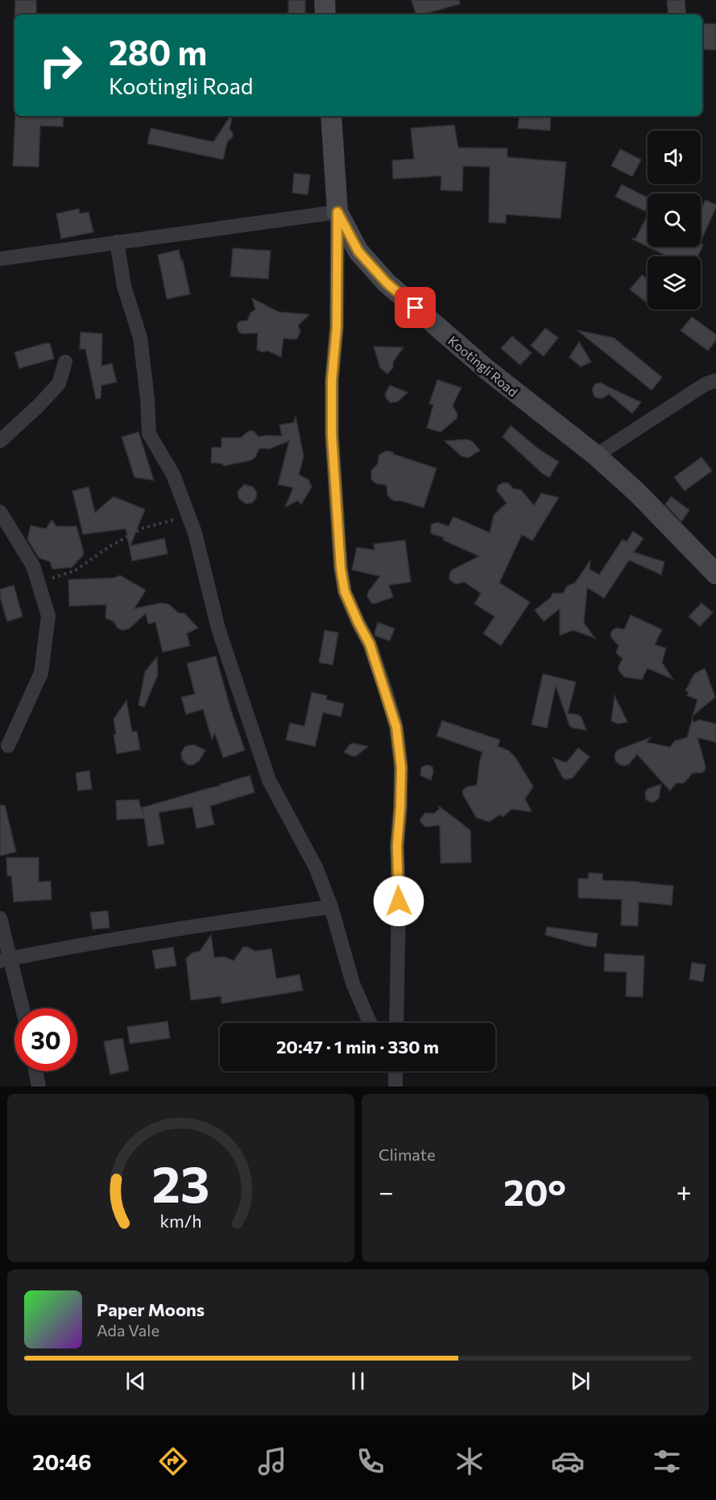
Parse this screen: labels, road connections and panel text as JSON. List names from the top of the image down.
{
  "streets": {
    "street": ["Kootingli Road"]
  },
  "page": {
    "turn": ["280 m", "Kootingli Road"],
    "limit": "30",
    "trip": "20:47 · 1 min · 330 m",
    "tile": "Climate",
    "heat": ["−", "20°", "+"],
    "song": ["Paper Moons", "Ada Vale"],
    "tabs": "20:46",
    "gauge": ["23", "km/h"]
  }
}
